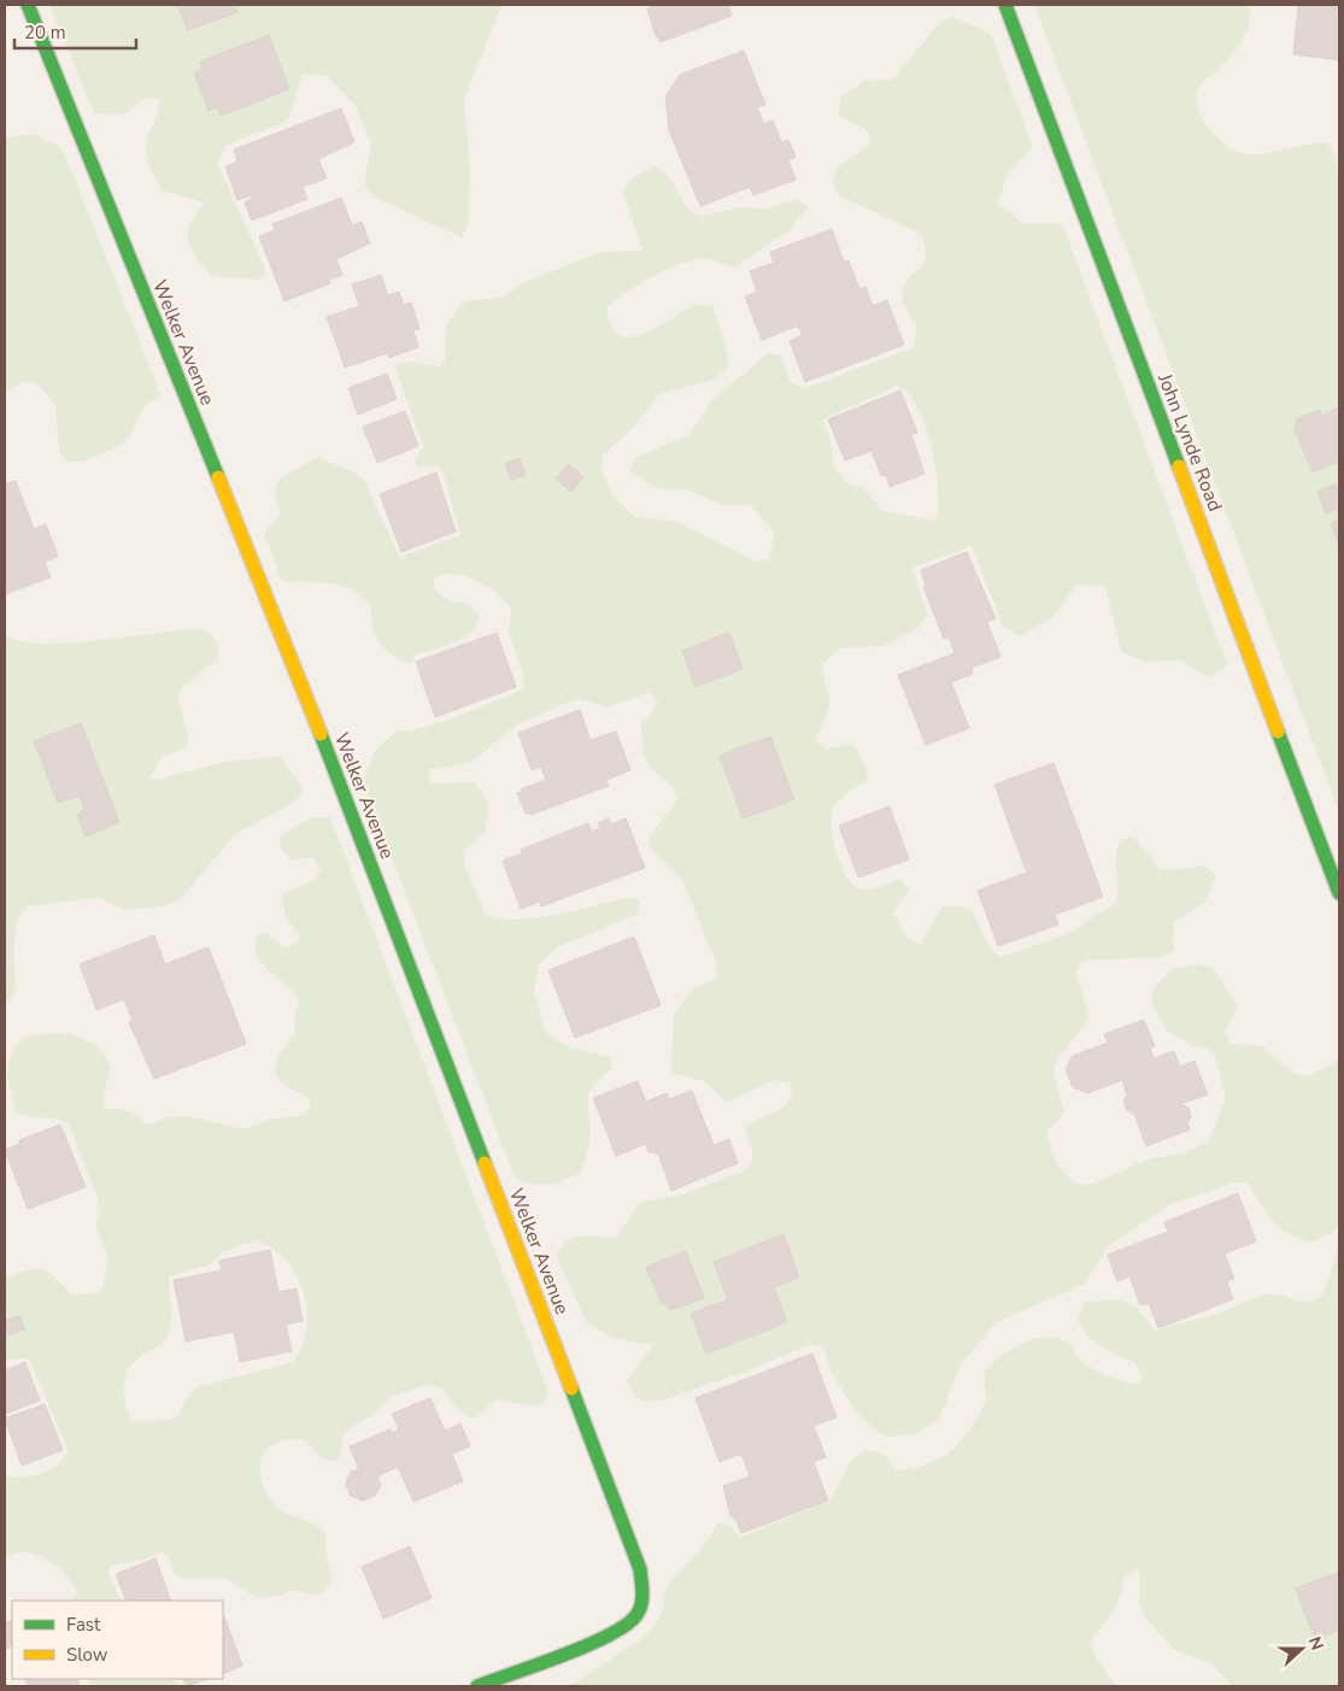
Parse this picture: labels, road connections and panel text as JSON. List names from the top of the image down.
{
  "streets": {
    "street": ["Welker Avenue", "John Lynde Road"]
  },
  "legend": ["Fast", "Slow"],
  "scale_bar": "20 m",
  "north": "right"
}
